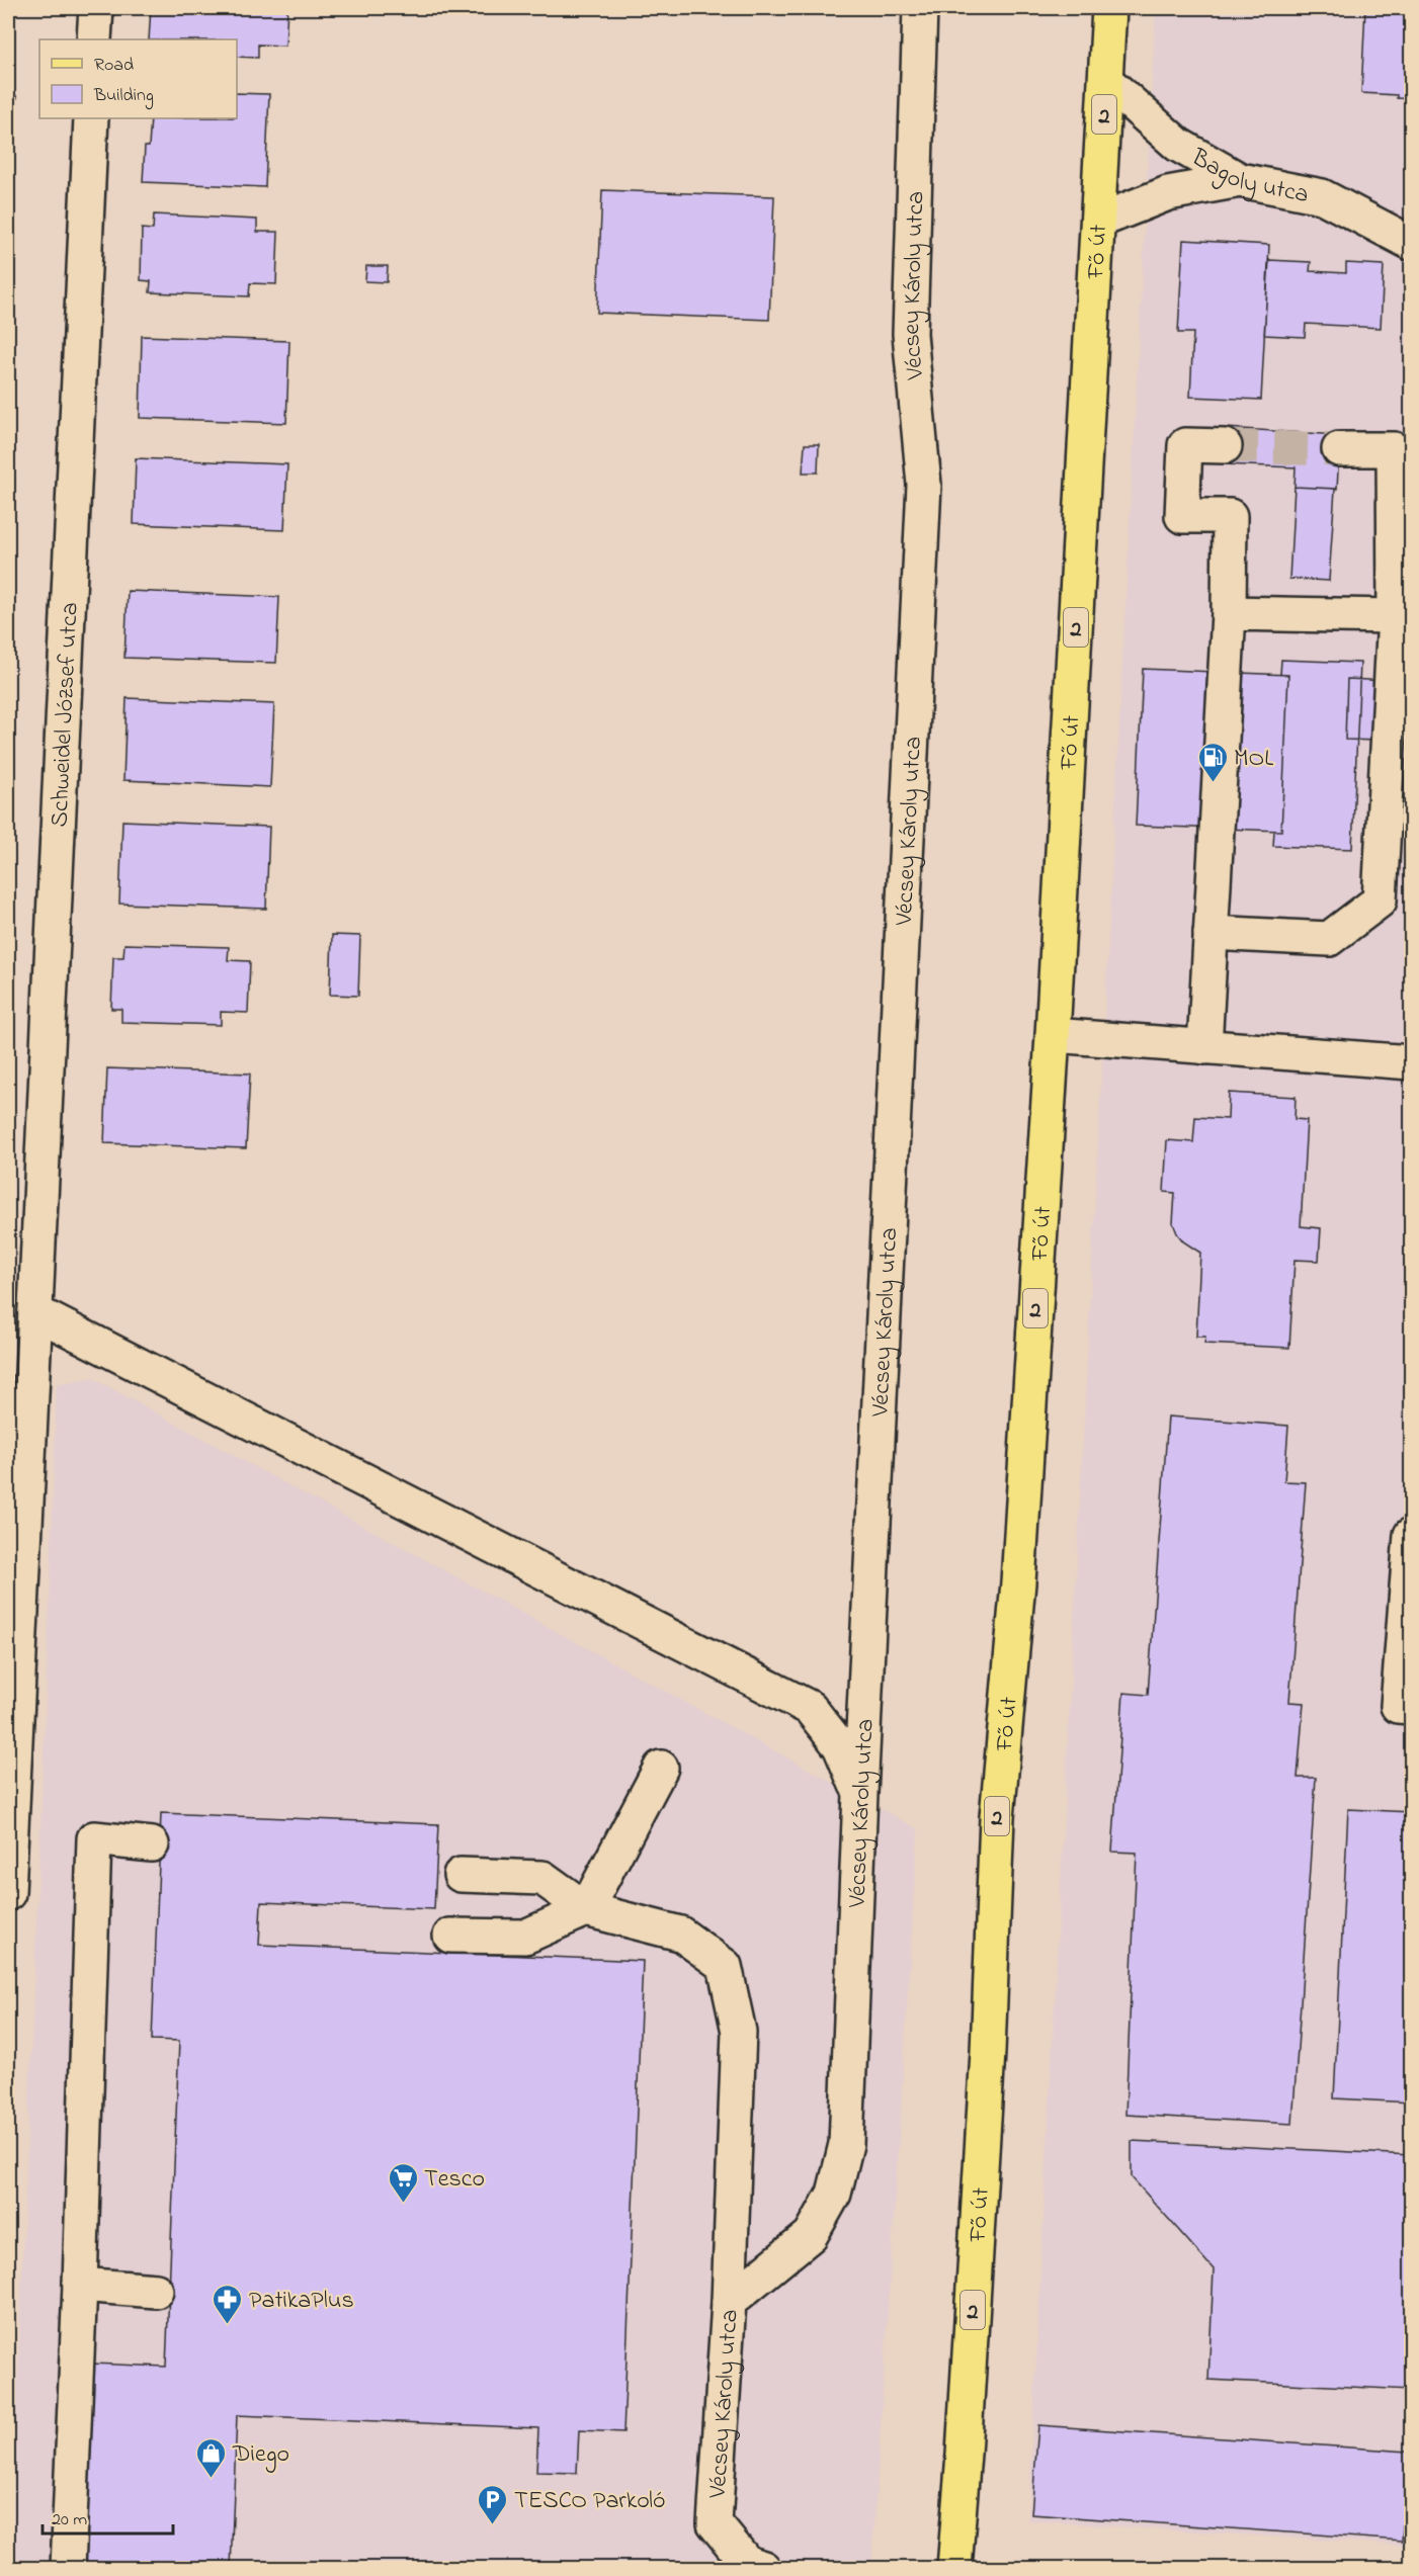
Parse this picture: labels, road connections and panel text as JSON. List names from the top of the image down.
{
  "streets": {
    "main road": ["2", "Fő út"],
    "street": ["Bagoly utca", "Vécsey Károly utca", "Schweidel József utca"]
  },
  "crossings": [
    ["Bagoly utca", "Fő út"]
  ],
  "places": {
    "fuel station": ["MOL"],
    "supermarket": ["Tesco"],
    "pharmacy": ["PatikaPlus"],
    "shop": ["Diego"],
    "parking": ["TESCO Parkoló"]
  },
  "legend": ["Road", "Building"],
  "scale_bar": "20 m"
}
